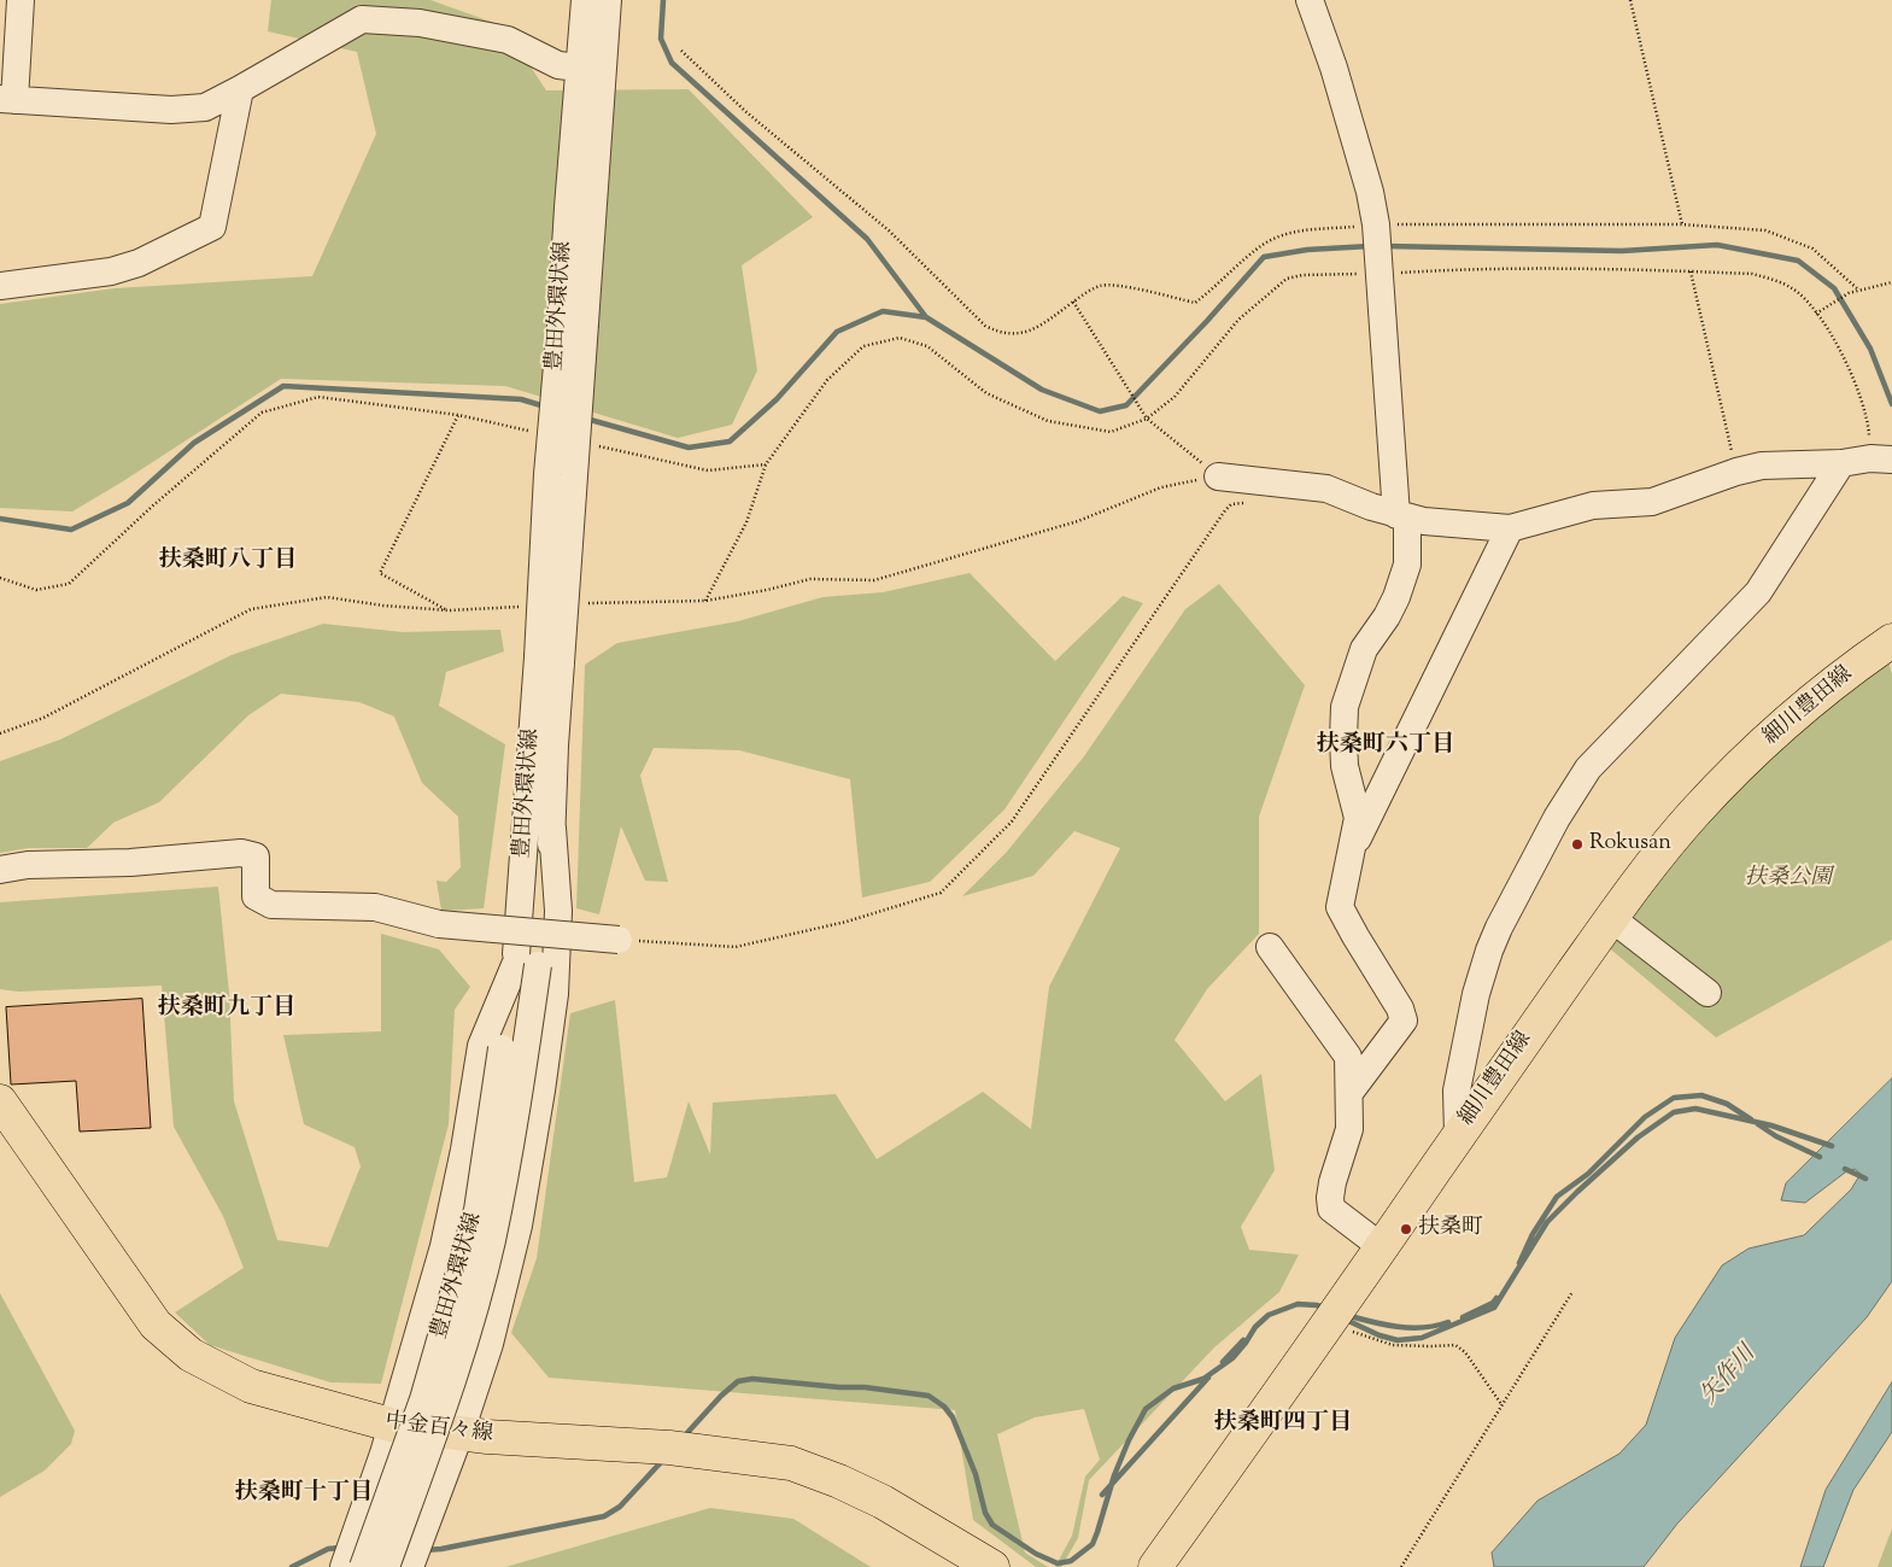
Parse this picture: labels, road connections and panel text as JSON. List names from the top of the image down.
{
  "streets": {
    "main road": ["細川豊田線", "中金百々線"],
    "street": ["豊田外環状線"]
  },
  "districts": [
    "扶桑町八丁目",
    "扶桑町六丁目",
    "扶桑町九丁目",
    "扶桑町四丁目",
    "扶桑町十丁目"
  ],
  "water": ["矢作川"],
  "parks": ["扶桑公園"],
  "places": ["Rokusan", "扶桑町"]
}
